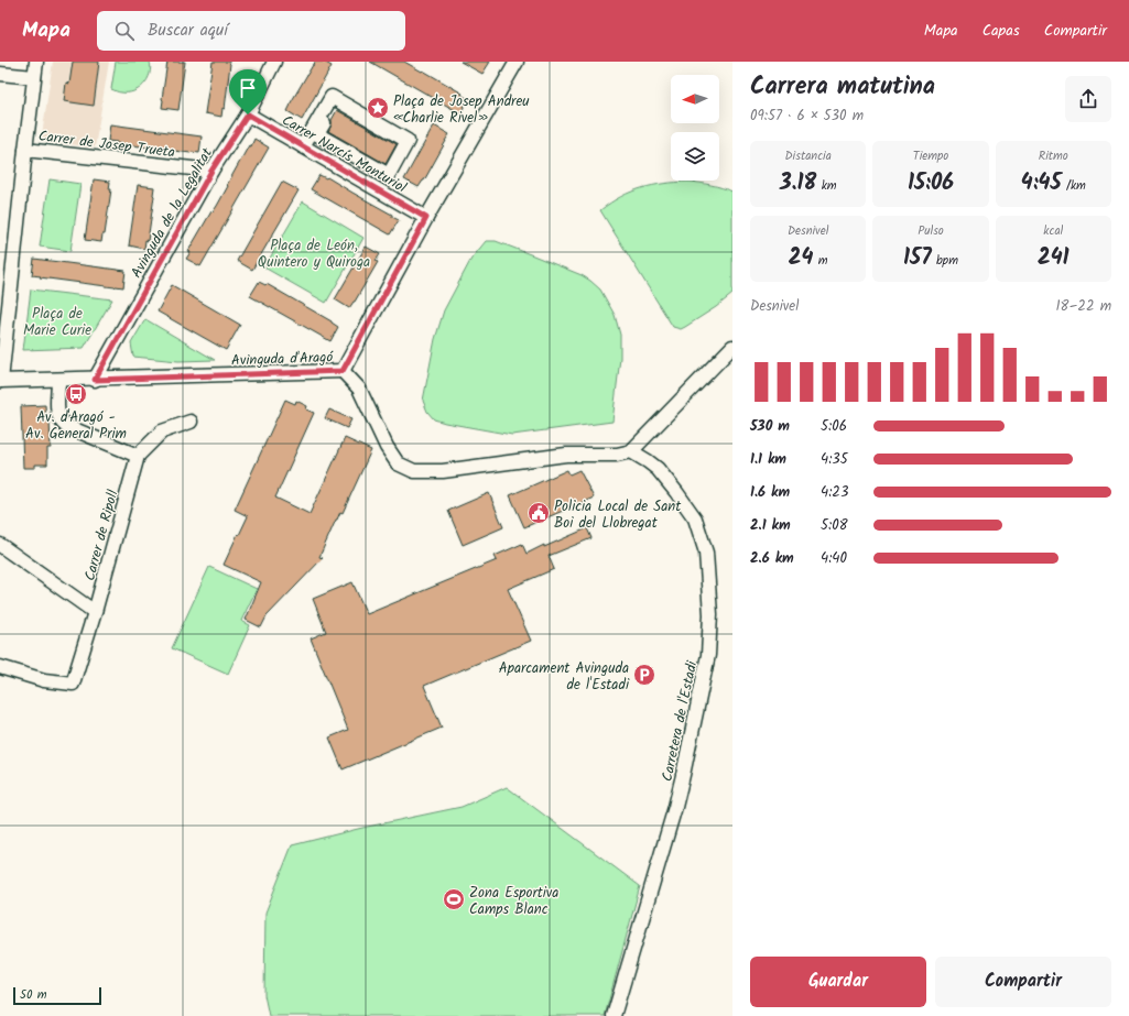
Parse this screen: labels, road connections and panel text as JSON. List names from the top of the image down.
{
  "streets": {
    "street": [
      "Carrer de Josep Trueta",
      "Carrer Narcís Monturiol",
      "Avinguda de la Legalitat",
      "Avinguda d'Aragó",
      "Carrer de Ripoll",
      "Carretera de l'Estadi"
    ]
  },
  "crossings": [
    ["Carrer de Josep Trueta", "Avinguda de la Legalitat"],
    ["Carrer Narcís Monturiol", "Avinguda de la Legalitat"],
    ["Carrer Narcís Monturiol", "Avinguda d'Aragó"],
    ["Avinguda de la Legalitat", "Avinguda d'Aragó"]
  ],
  "parks": ["Plaça de León, Quintero y Quiroga", "Plaça de Marie Curie"],
  "places": {
    "place": ["Plaça de Josep Andreu «Charlie Rivel»"],
    "bus stop": ["Av. d'Aragó - Av. General Prim"],
    "public building": ["Policia Local de Sant Boi del Llobregat"],
    "parking": ["Aparcament Avinguda de l'Estadi"],
    "sports": ["Zona Esportiva Camps Blanc"]
  },
  "scale_bar": "50 m",
  "north": "left",
  "page": {
    "header": "Mapa",
    "search": "Buscar aquí",
    "nav": ["Mapa", "Capas", "Compartir"],
    "heading": ["Carrera matutina", "09:57 · 6 × 530 m"],
    "stats": [
      ["Distancia", "3.18 km"],
      ["Tiempo", "15:06"],
      ["Ritmo", "4:45 /km"],
      ["Desnivel", "24 m"],
      ["Pulso", "157 bpm"],
      ["kcal", "241"]
    ],
    "chart": ["Desnivel", "18–22 m"],
    "list": [
      {
        "name": "530 m",
        "note": "5:06"
      },
      {
        "name": "1.1 km",
        "note": "4:35"
      },
      {
        "name": "1.6 km",
        "note": "4:23"
      },
      {
        "name": "2.1 km",
        "note": "5:08"
      },
      {
        "name": "2.6 km",
        "note": "4:40"
      }
    ],
    "buttons": ["Guardar", "Compartir"],
    "scale": "50 m"
  }
}
